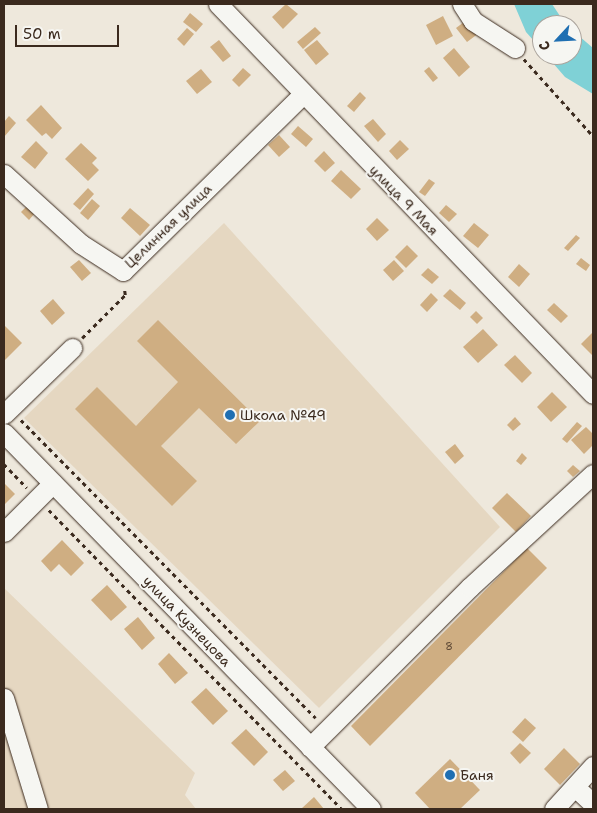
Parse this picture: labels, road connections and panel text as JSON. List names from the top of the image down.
{
  "streets": {
    "street": ["улица 9 Мая", "Целинная улица", "улица Кузнецова"]
  },
  "crossings": [
    ["улица 9 Мая", "Целинная улица"]
  ],
  "places": ["Школа №49", "Баня"],
  "house_numbers": ["8"],
  "scale_bar": "50 m",
  "north": "bottom left"
}
